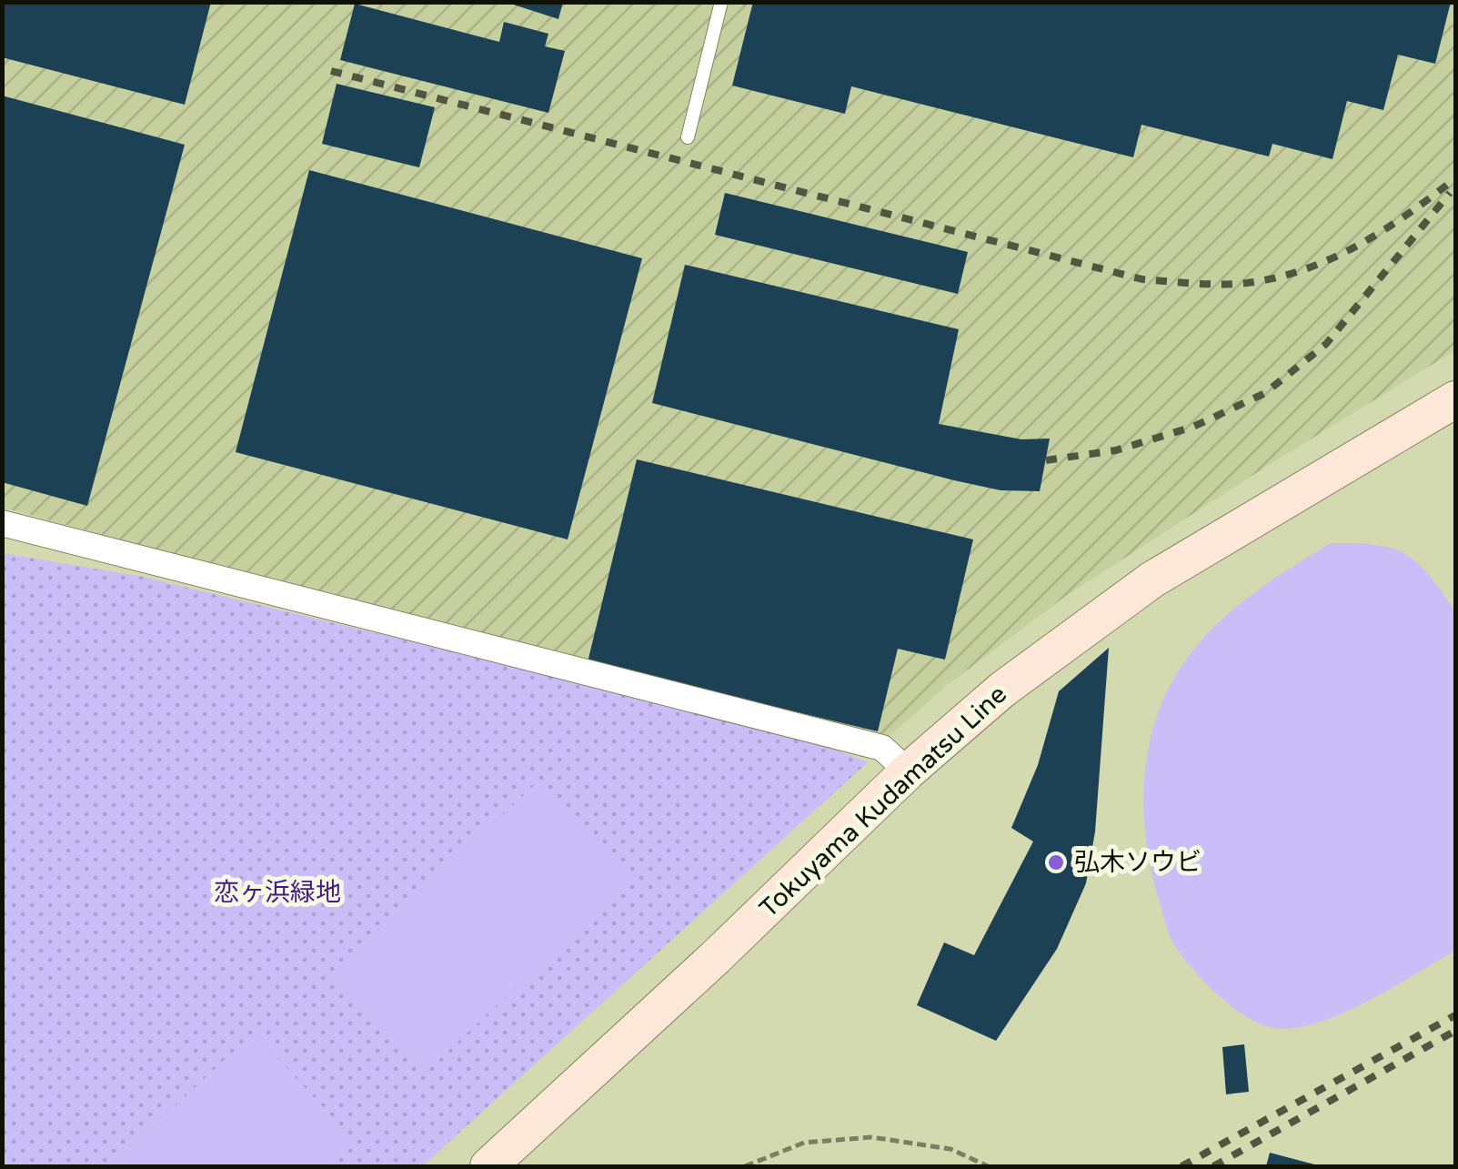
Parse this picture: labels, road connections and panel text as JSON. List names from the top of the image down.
{
  "streets": {
    "main road": ["Tokuyama Kudamatsu Line"]
  },
  "parks": ["恋ヶ浜緑地"],
  "places": ["弘木ソウビ"]
}
